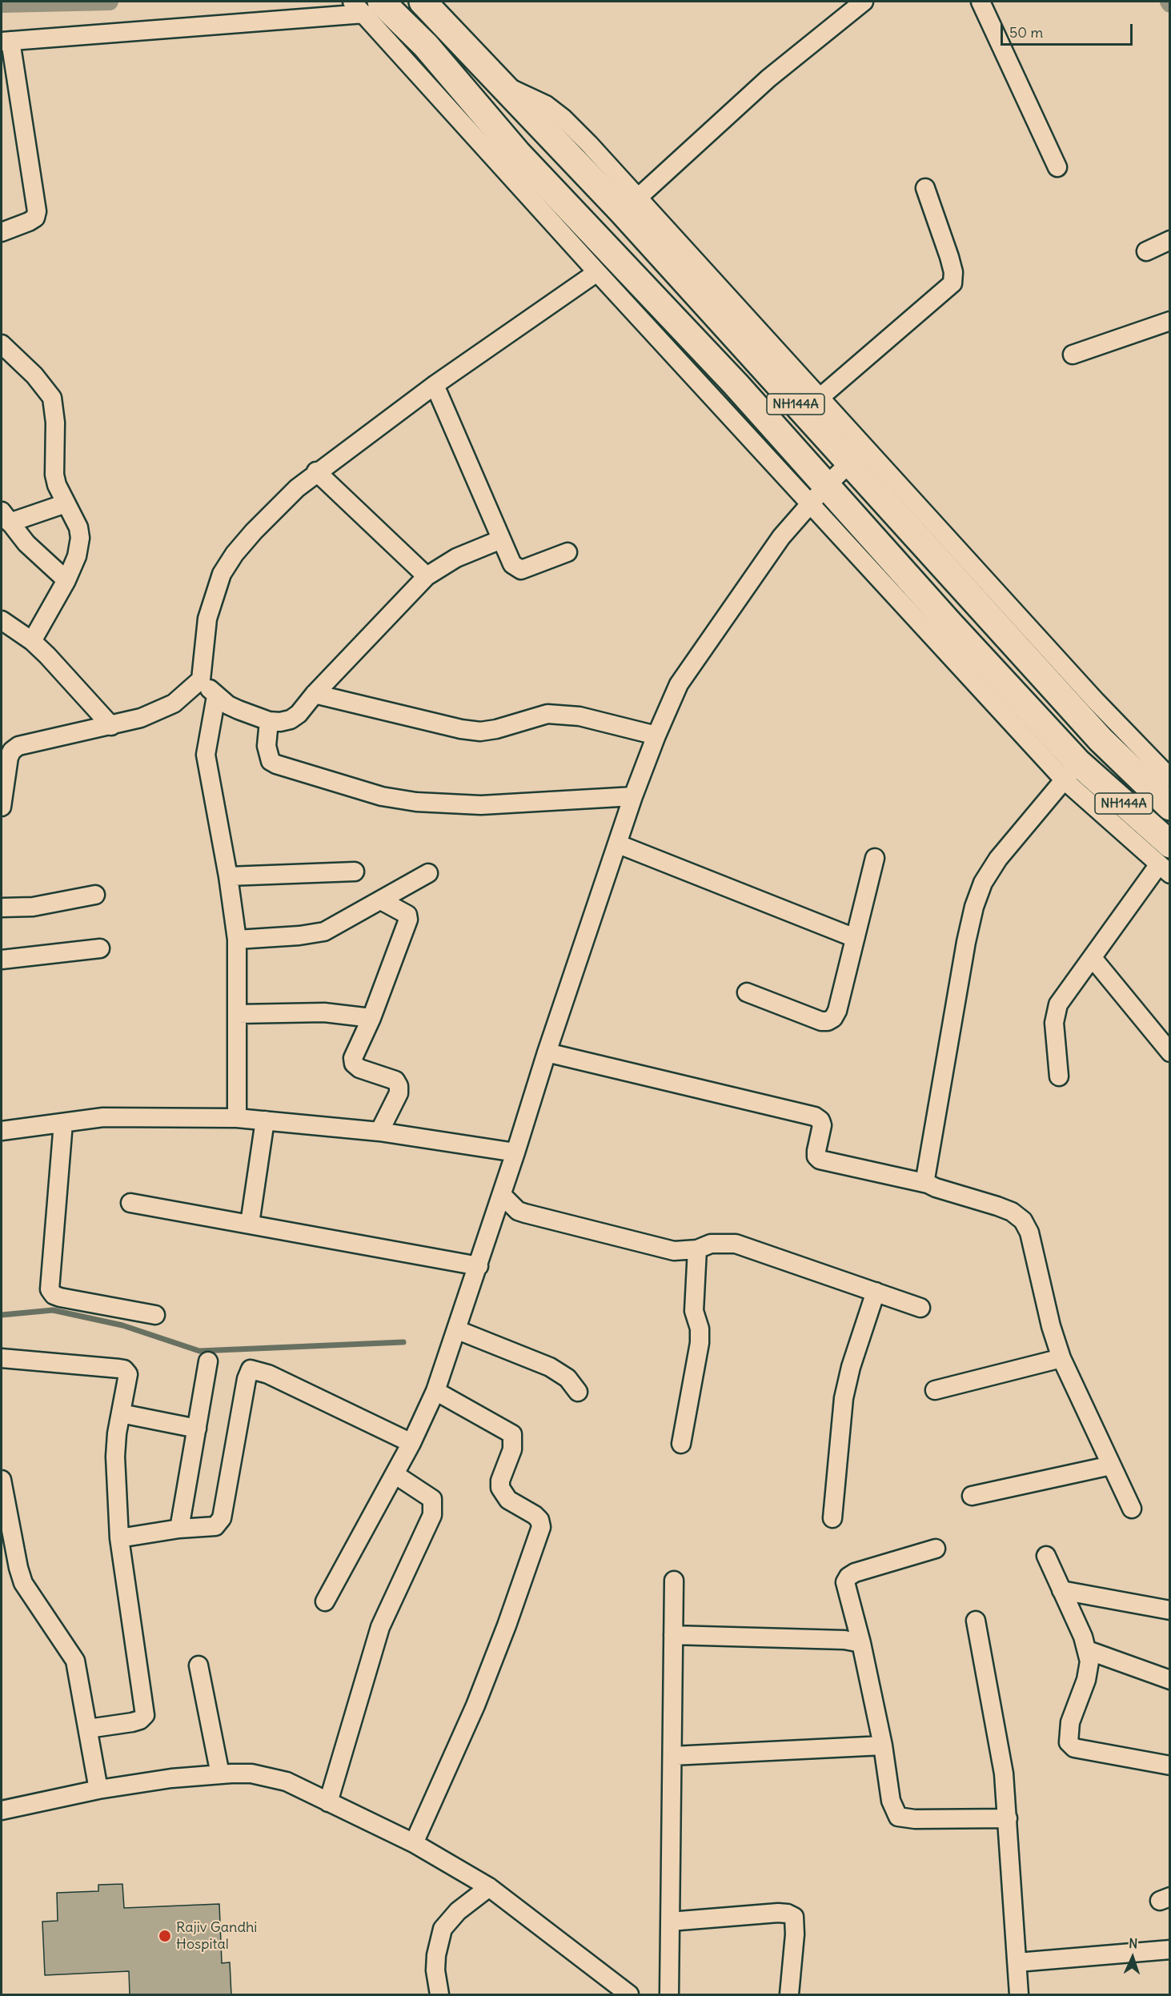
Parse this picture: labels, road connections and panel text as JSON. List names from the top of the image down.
{
  "streets": {
    "highway": ["NH144A"]
  },
  "places": ["Rajiv Gandhi Hospital"],
  "scale_bar": "50 m",
  "north": "top"
}
